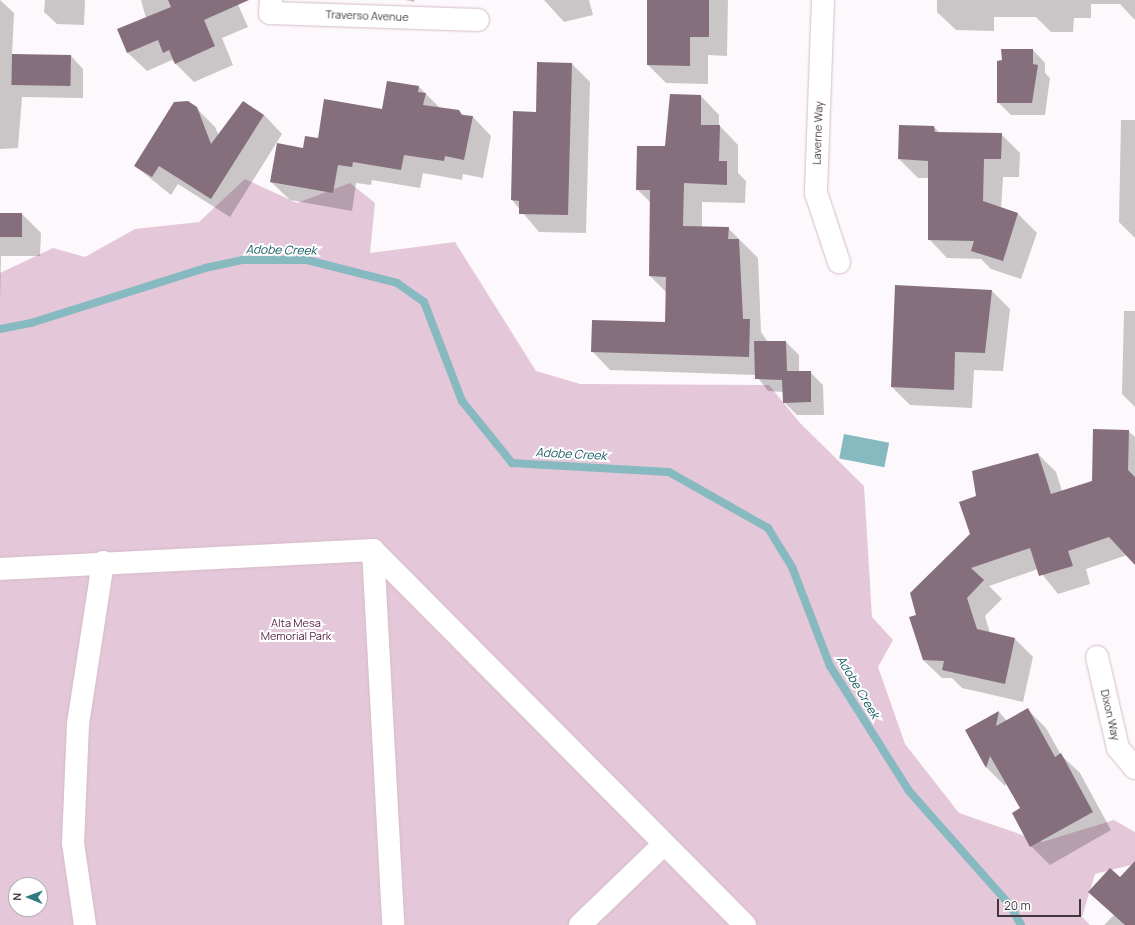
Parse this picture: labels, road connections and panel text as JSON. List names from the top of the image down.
{
  "streets": {
    "street": ["Traverso Avenue", "Laverne Way", "Dixon Way"]
  },
  "water": ["Adobe Creek"],
  "parks": ["Alta Mesa Memorial Park"],
  "scale_bar": "20 m",
  "north": "left"
}
